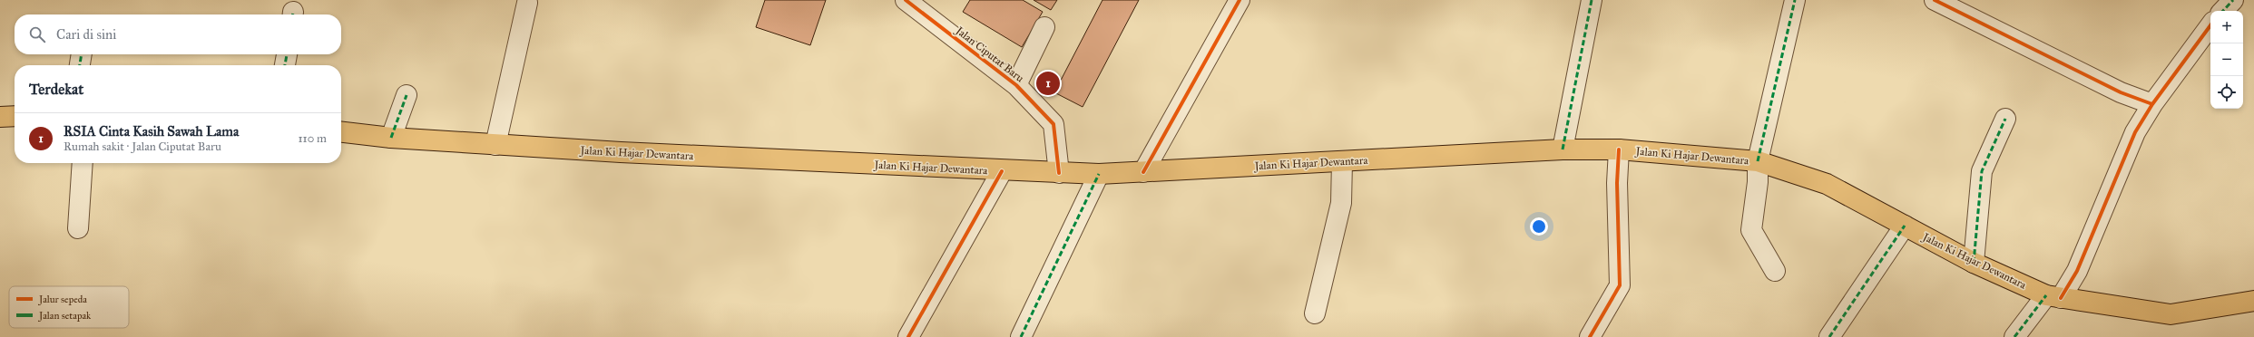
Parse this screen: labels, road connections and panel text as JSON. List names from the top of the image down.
{
  "streets": {
    "main road": ["Jalan Ki Hajar Dewantara"],
    "street": ["Jalan Ciputat Baru"]
  },
  "crossings": [
    ["Jalan Ciputat Baru", "Jalan Ki Hajar Dewantara"]
  ],
  "legend": ["Jalur sepeda", "Jalan setapak"],
  "page": {
    "map_buttons": ["+", "−"],
    "search": "Cari di sini",
    "heading": "Terdekat",
    "pins": "1",
    "list": [
      {
        "mark": "1",
        "name": "RSIA Cinta Kasih Sawah Lama",
        "note": "Rumah sakit · Jalan Ciputat Baru",
        "value": "110 m"
      }
    ]
  }
}
